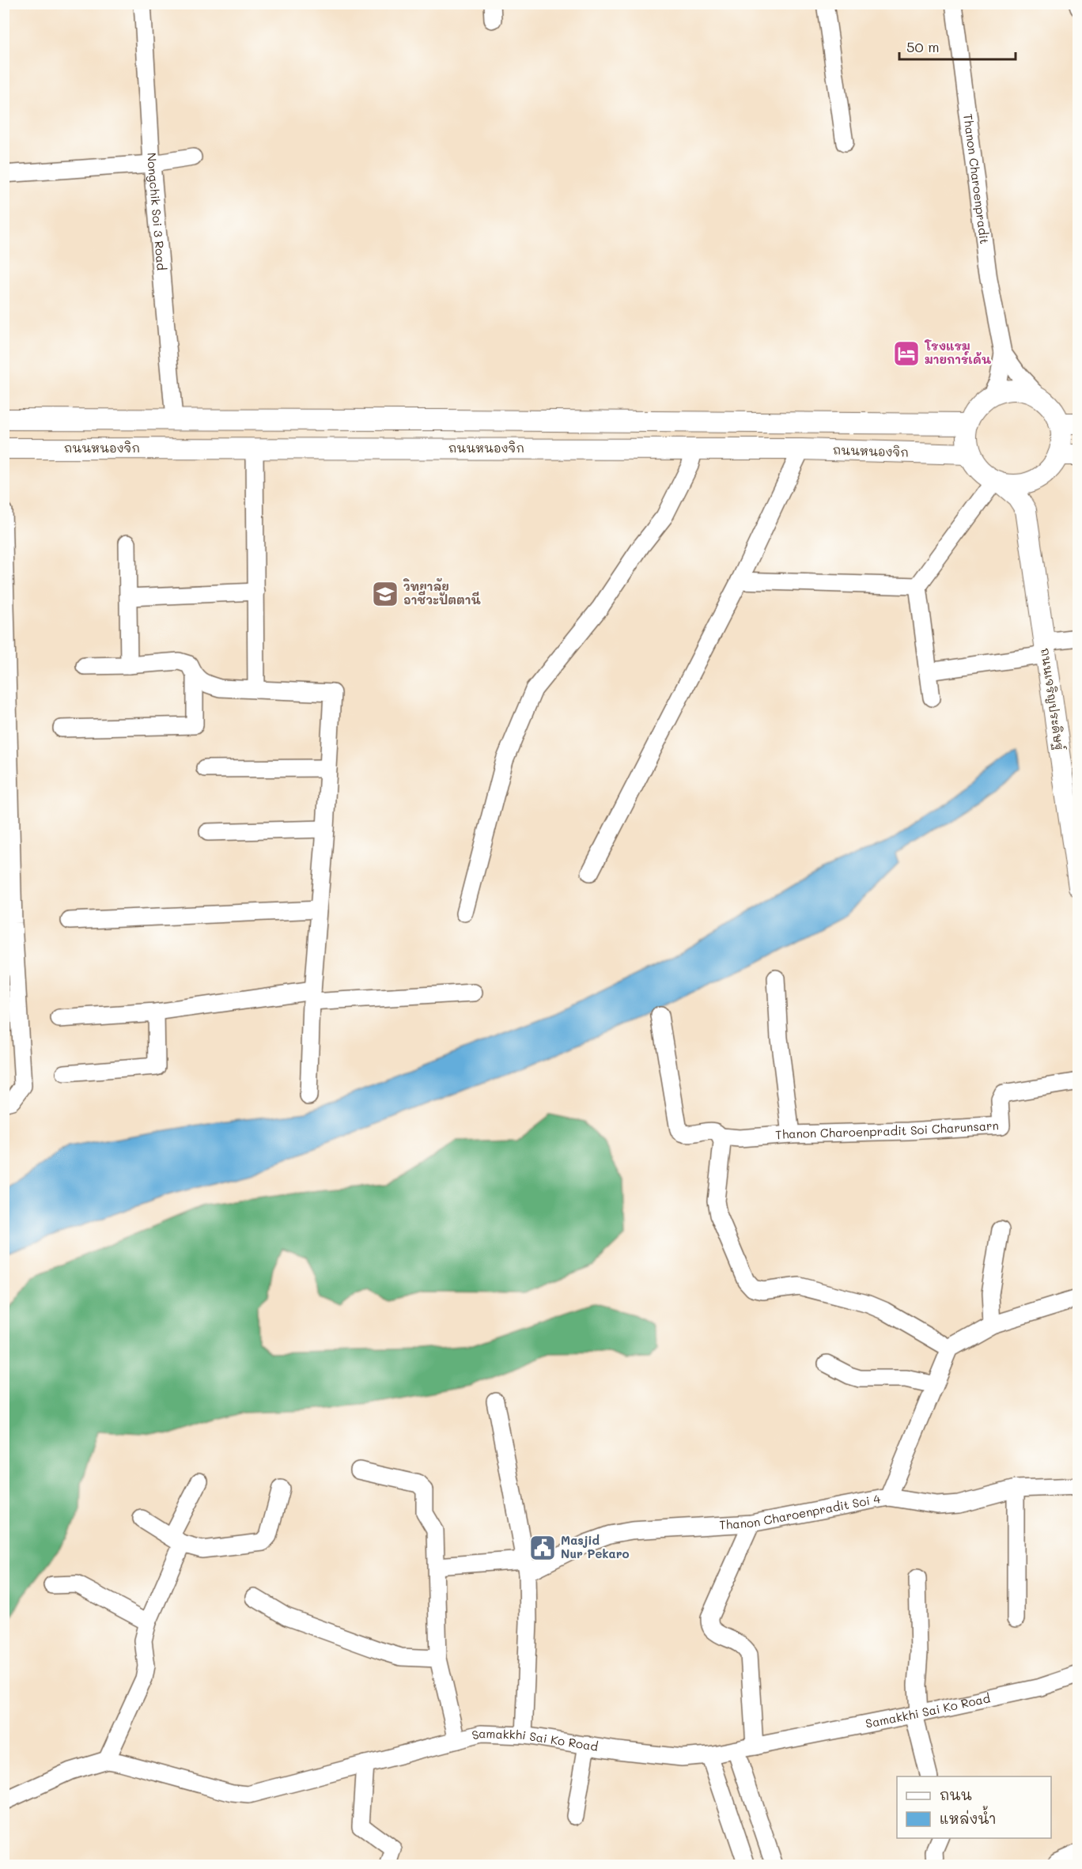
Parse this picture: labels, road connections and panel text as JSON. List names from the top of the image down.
{
  "streets": {
    "main road": ["ถนนหนองจิก", "ถนนเจริญประดิษฐ์"],
    "street": [
      "Thanon Charoenpradit",
      "Nongchik Soi 3 Road",
      "Thanon Charoenpradit Soi Charunsarn",
      "Thanon Charoenpradit Soi 4",
      "Samakkhi Sai Ko Road"
    ]
  },
  "crossings": [
    ["ถนนหนองจิก", "ถนนเจริญประดิษฐ์"]
  ],
  "places": {
    "hotel": ["โรงแรม มายการ์เด้น"],
    "school or university": ["วิทยาลัย อาชีวะปัตตานี"],
    "public building": ["Masjid Nur Pekaro"]
  },
  "legend": ["ถนน", "แหล่งน้ำ"],
  "scale_bar": "50 m"
}
